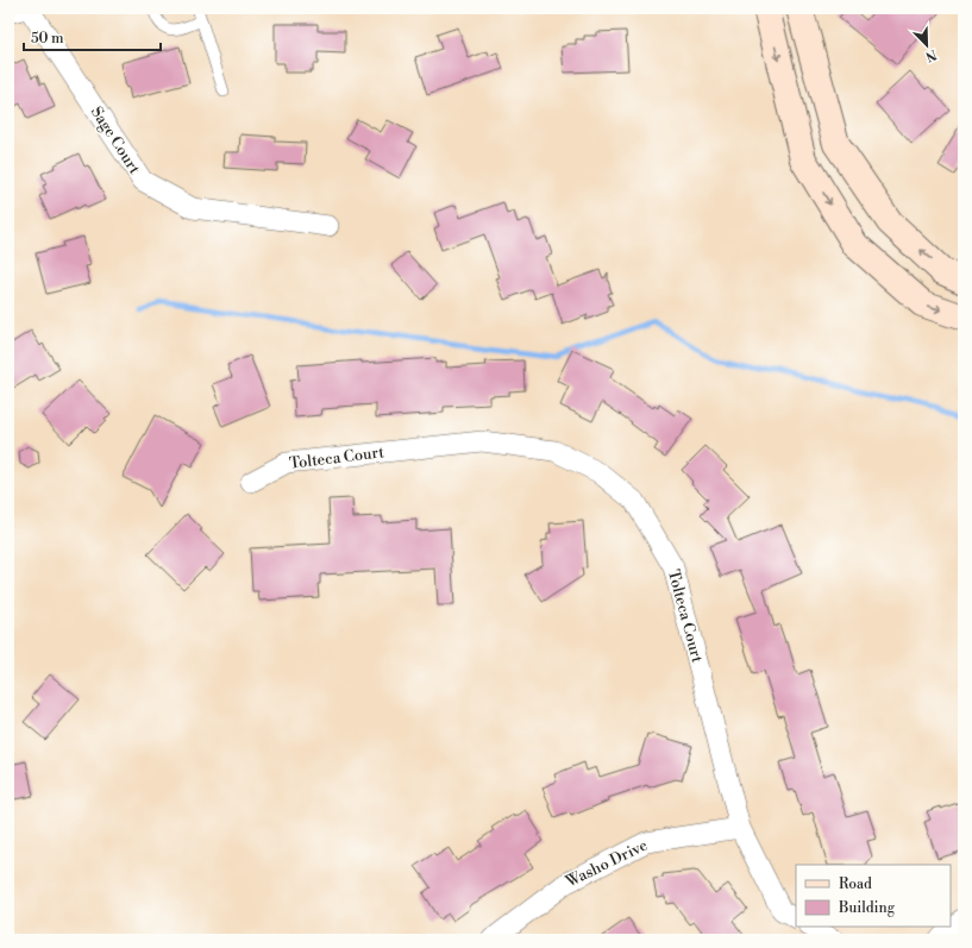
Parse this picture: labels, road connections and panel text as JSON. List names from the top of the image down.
{
  "streets": {
    "street": ["Sage Court", "Tolteca Court", "Washo Drive"]
  },
  "crossings": [
    ["Tolteca Court", "Washo Drive"]
  ],
  "legend": ["Road", "Building"],
  "scale_bar": "50 m",
  "north": "bottom right"
}
